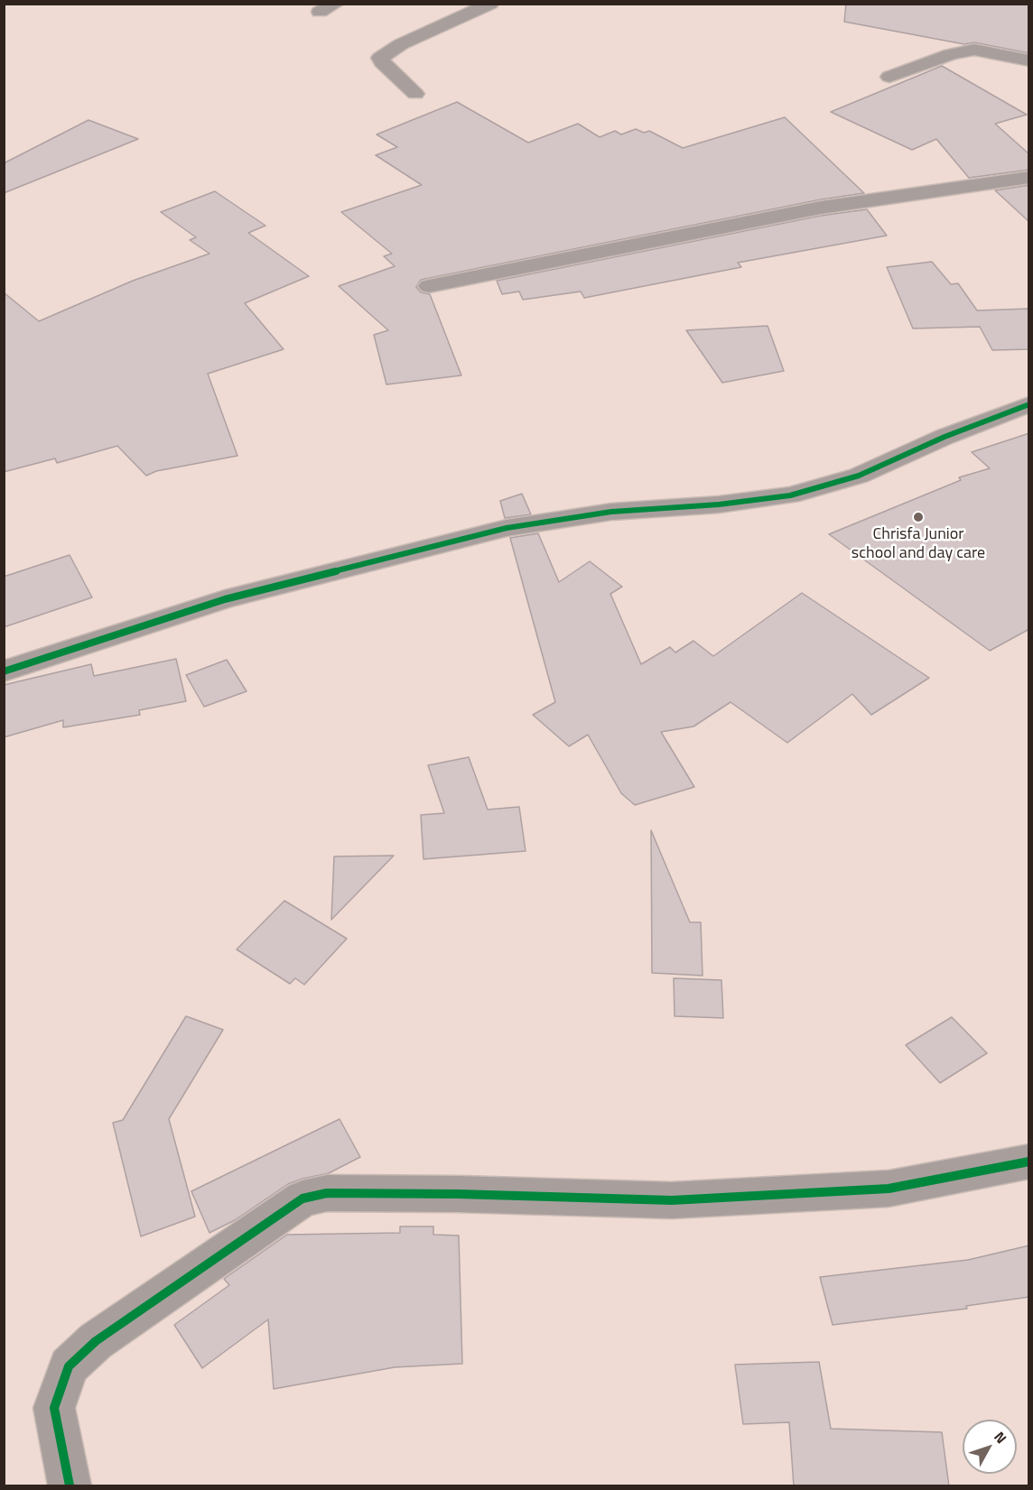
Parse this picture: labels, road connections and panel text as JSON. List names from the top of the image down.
{
  "places": ["Chrisfa Junior school and day care"],
  "north": "top right"
}
